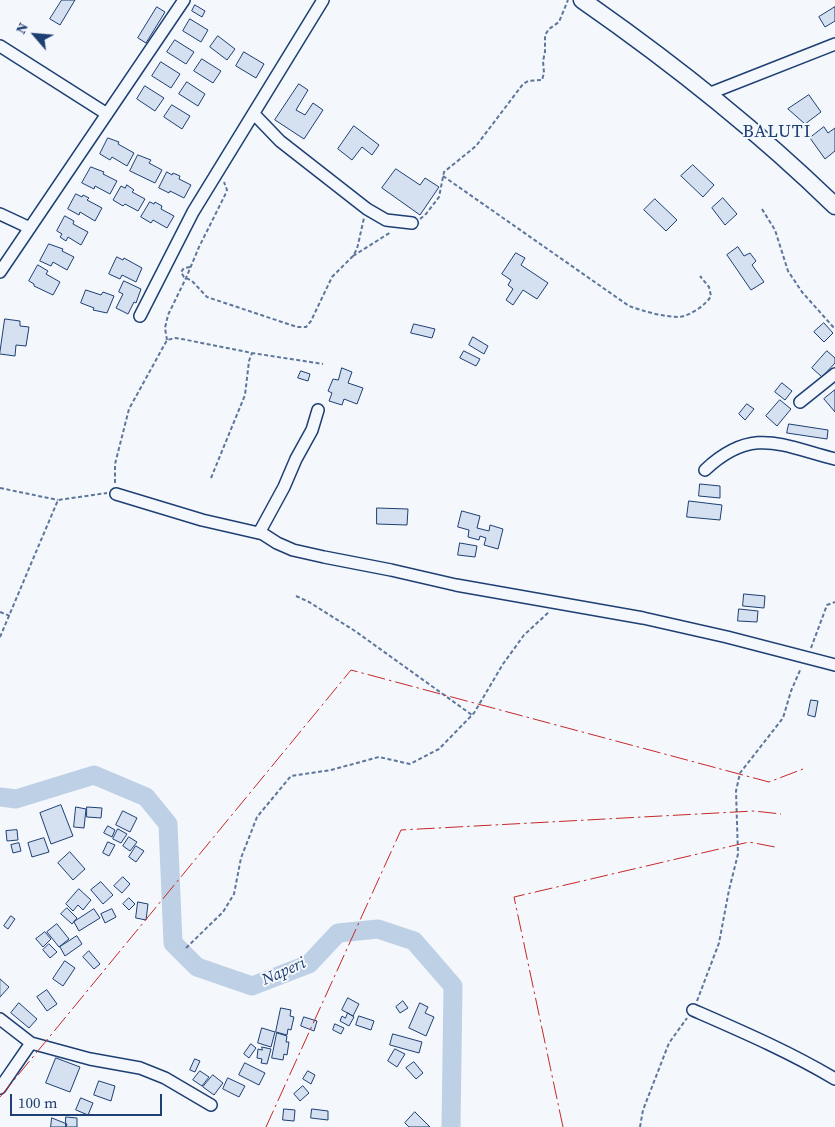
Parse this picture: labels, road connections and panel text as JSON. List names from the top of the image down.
{
  "districts": ["BALUTI"],
  "water": ["Naperi"],
  "scale_bar": "100 m",
  "north": "top left"
}
